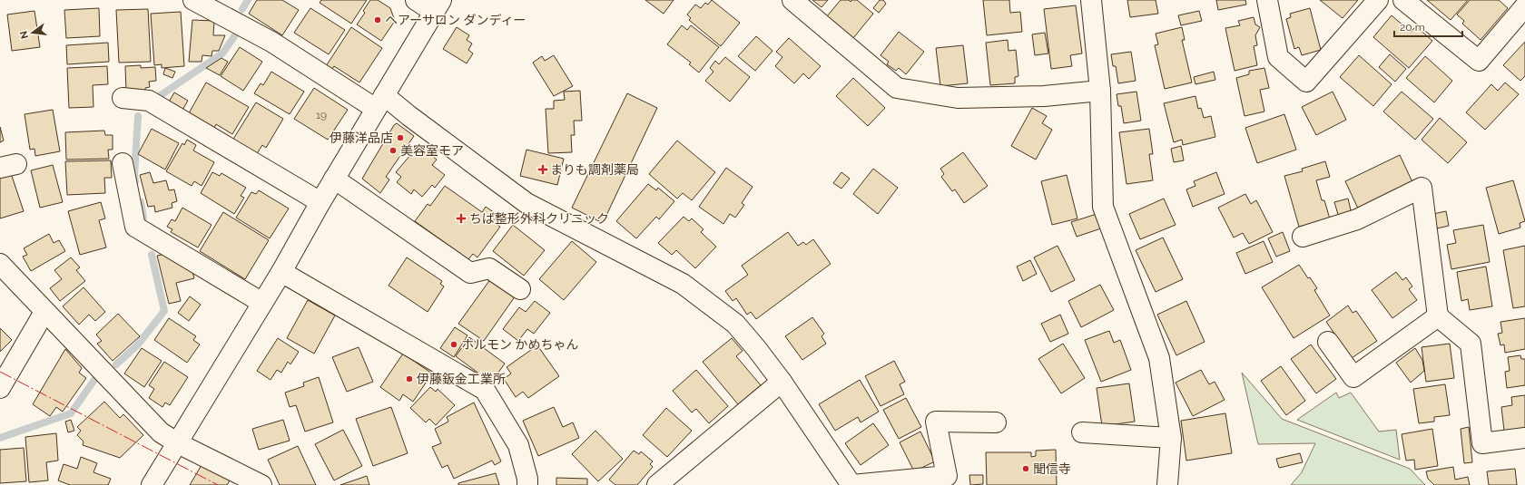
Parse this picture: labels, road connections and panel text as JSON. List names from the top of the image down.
{
  "places": {
    "other": [
      "ヘアーサロン ダンディー",
      "伊藤洋品店",
      "美容室モア",
      "ホルモン かめちゃん",
      "伊藤鈑金工業所",
      "聞信寺"
    ],
    "health": ["まりも調剤薬局", "ちば整形外科クリニック"]
  },
  "house_numbers": ["19"],
  "scale_bar": "20 m",
  "north": "left"
}
